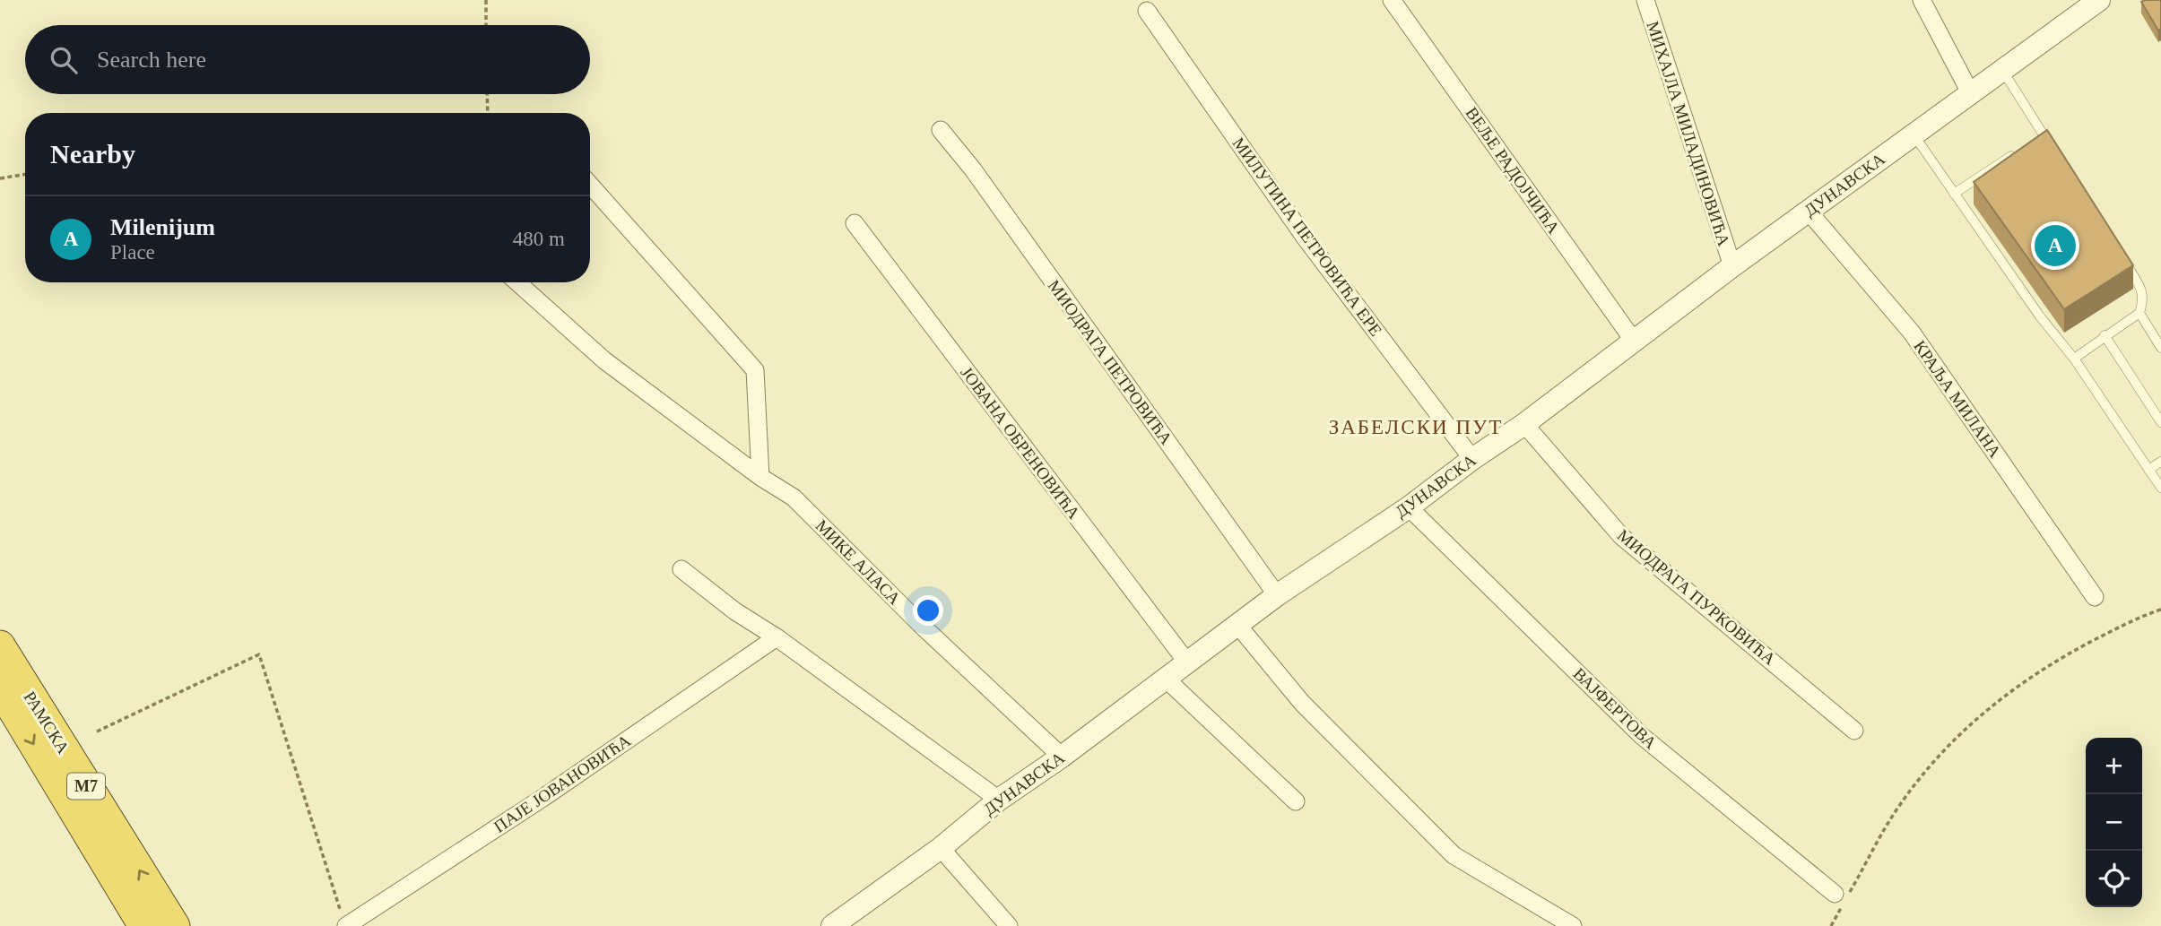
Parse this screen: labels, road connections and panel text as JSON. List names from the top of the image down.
{
  "streets": {
    "highway": ["РАМСКА", "M7"],
    "street": [
      "МИХАЈЛА МИЛАДИНОВИЋА",
      "ВЕЉЕ РАДОЈЧИЋА",
      "ДУНАВСКА",
      "МИЛУТИНА ПЕТРОВИЋА ЕРЕ",
      "МИОДРАГА ПЕТРОВИЋА",
      "КРАЉА МИЛАНА",
      "ЈОВАНА ОБРЕНОВИЋА",
      "МИКЕ АЛАСА",
      "МИОДРАГА ПУРКОВИЋА",
      "ВАЈФЕРТОВА",
      "ПАЈЕ ЈОВАНОВИЋА"
    ]
  },
  "crossings": [
    ["МИХАЈЛА МИЛАДИНОВИЋА", "ДУНАВСКА"],
    ["ВЕЉЕ РАДОЈЧИЋА", "ДУНАВСКА"],
    ["ДУНАВСКА", "МИЛУТИНА ПЕТРОВИЋА ЕРЕ"],
    ["ДУНАВСКА", "МИОДРАГА ПЕТРОВИЋА"],
    ["ДУНАВСКА", "КРАЉА МИЛАНА"],
    ["ДУНАВСКА", "ЈОВАНА ОБРЕНОВИЋА"],
    ["ДУНАВСКА", "МИКЕ АЛАСА"],
    ["ДУНАВСКА", "МИОДРАГА ПУРКОВИЋА"],
    ["ДУНАВСКА", "ВАЈФЕРТОВА"]
  ],
  "districts": ["ЗАБЕЛСКИ ПУТ"],
  "page": {
    "search": "Search here",
    "heading": "Nearby",
    "list": [
      {
        "mark": "A",
        "name": "Milenijum",
        "note": "Place",
        "value": "480 m"
      }
    ],
    "pins": "A",
    "map_buttons": ["+", "−"]
  }
}
